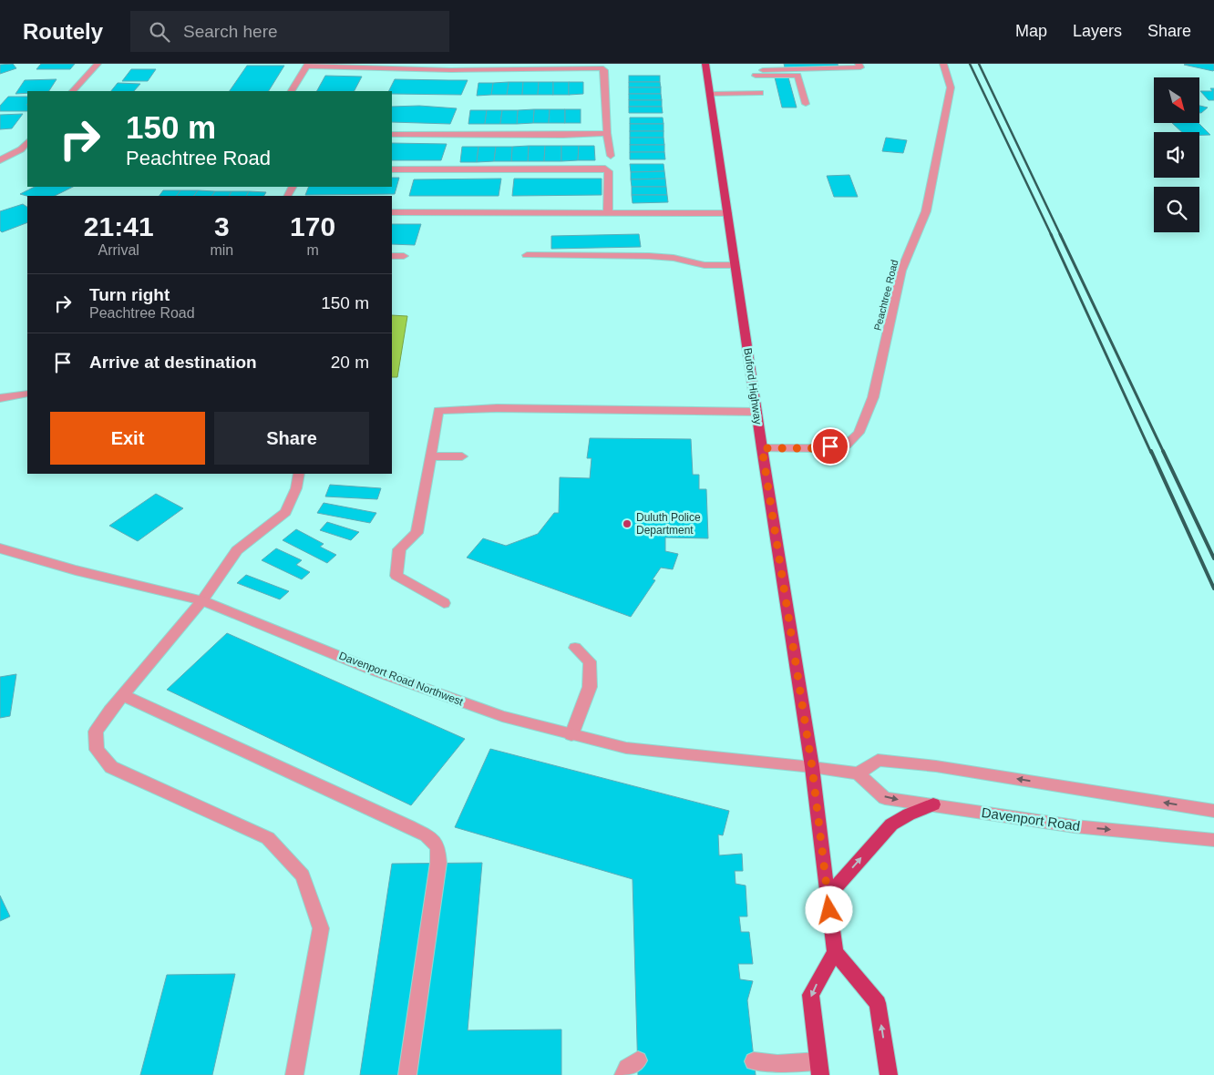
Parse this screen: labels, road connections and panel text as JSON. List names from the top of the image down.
{
  "streets": {
    "main road": ["Buford Highway"],
    "street": ["Peachtree Road", "Davenport Road Northwest", "Davenport Road"]
  },
  "crossings": [
    ["Peachtree Road", "Buford Highway"],
    ["Buford Highway", "Davenport Road Northwest"]
  ],
  "places": ["Duluth Police Department"],
  "north": "bottom right",
  "page": {
    "header": "Routely",
    "search": "Search here",
    "nav": ["Map", "Layers", "Share"],
    "turn": ["150 m", "Peachtree Road"],
    "eta": [
      "21:41",
      "Arrival",
      "3",
      "min",
      "170",
      "m"
    ],
    "list": [
      {
        "name": "Turn right",
        "note": "Peachtree Road",
        "value": "150 m"
      },
      {
        "name": "Arrive at destination",
        "value": "20 m"
      }
    ],
    "buttons": ["Exit", "Share"]
  }
}
